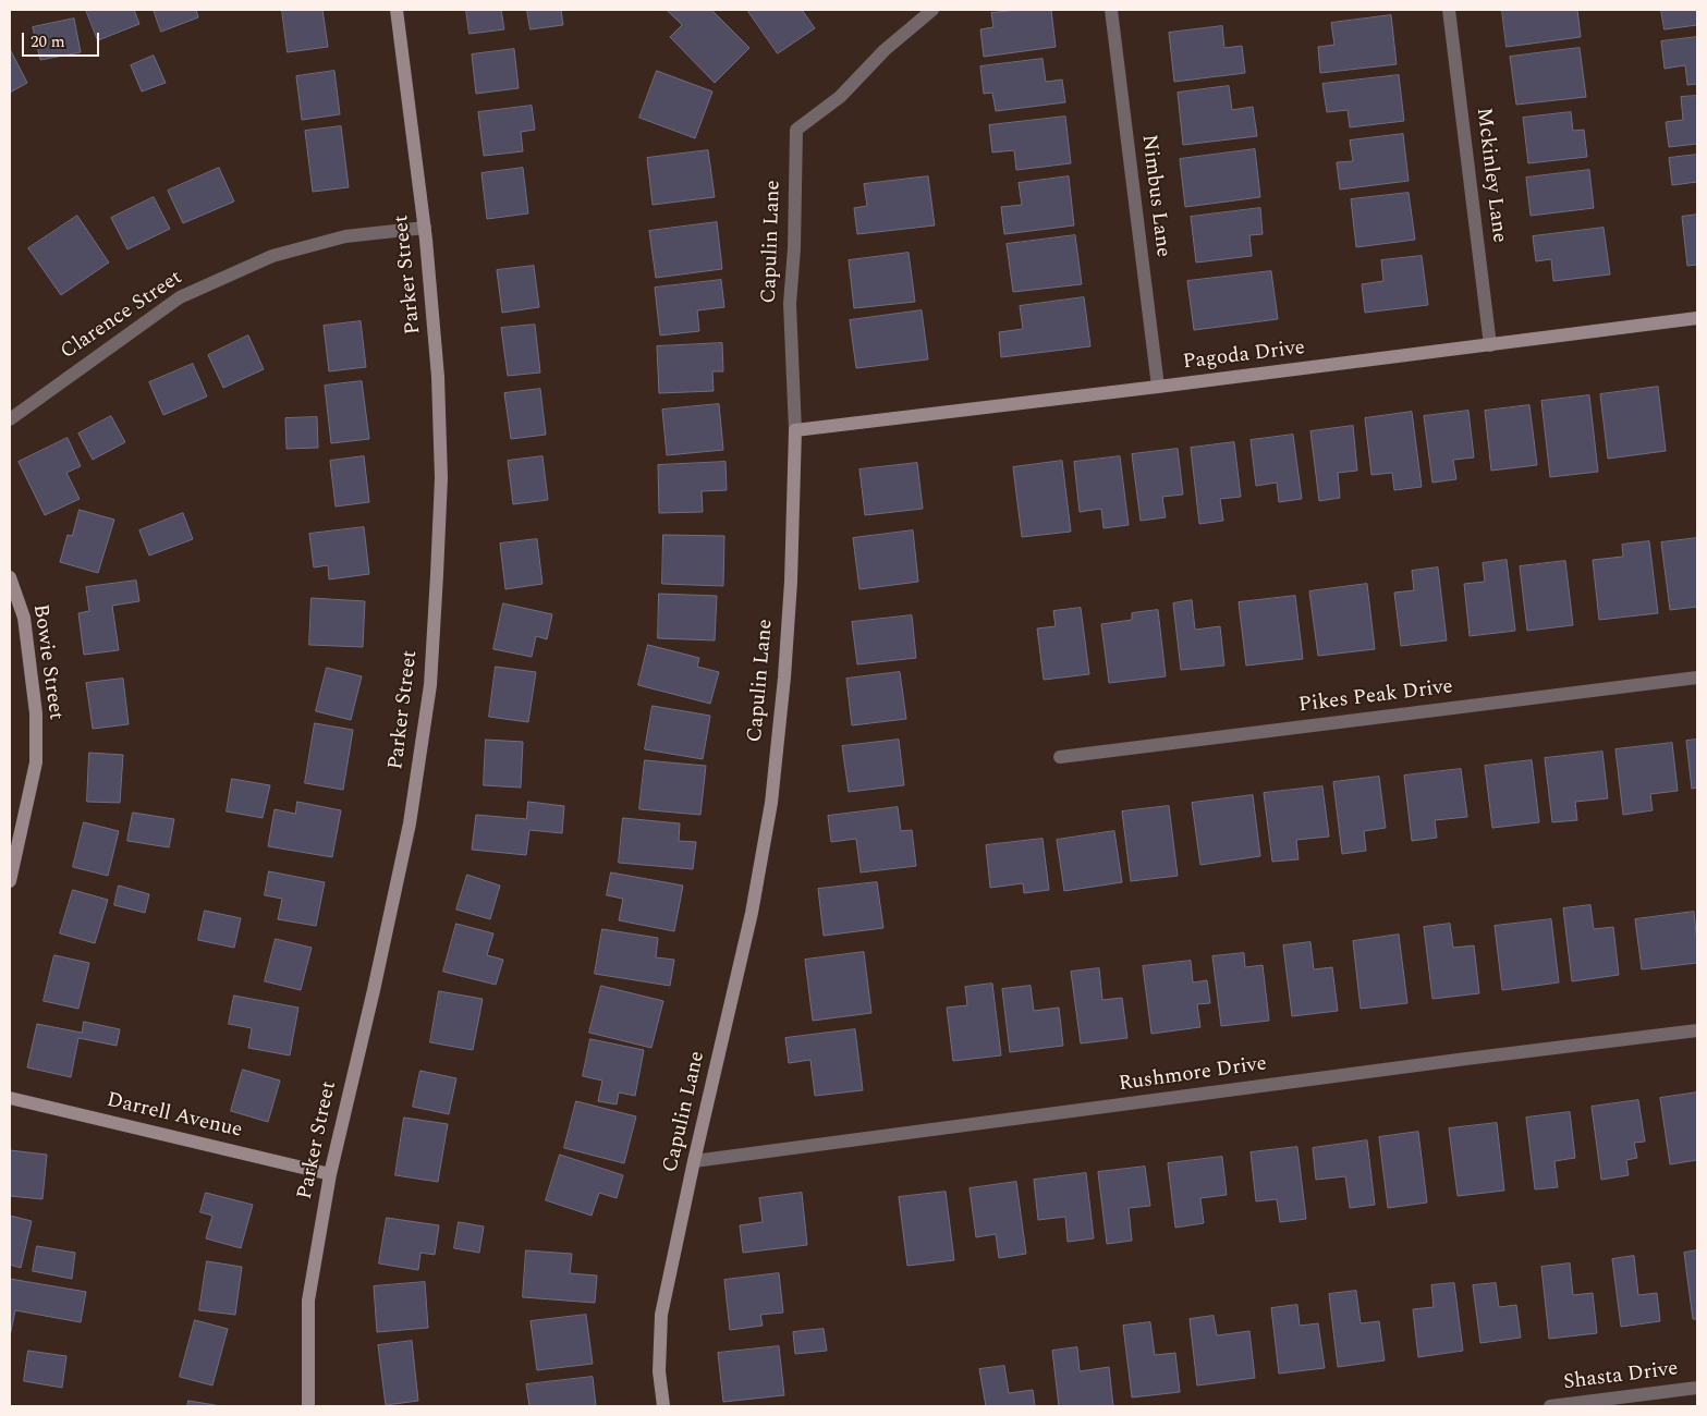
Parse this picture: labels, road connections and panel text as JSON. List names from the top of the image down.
{
  "streets": {
    "street": [
      "Mckinley Lane",
      "Nimbus Lane",
      "Capulin Lane",
      "Parker Street",
      "Clarence Street",
      "Pagoda Drive",
      "Bowie Street",
      "Pikes Peak Drive",
      "Rushmore Drive",
      "Darrell Avenue",
      "Shasta Drive"
    ]
  },
  "crossings": [
    ["Mckinley Lane", "Pagoda Drive"],
    ["Nimbus Lane", "Pagoda Drive"],
    ["Capulin Lane", "Pagoda Drive"],
    ["Capulin Lane", "Rushmore Drive"],
    ["Parker Street", "Clarence Street"],
    ["Parker Street", "Darrell Avenue"]
  ],
  "scale_bar": "20 m"
}
